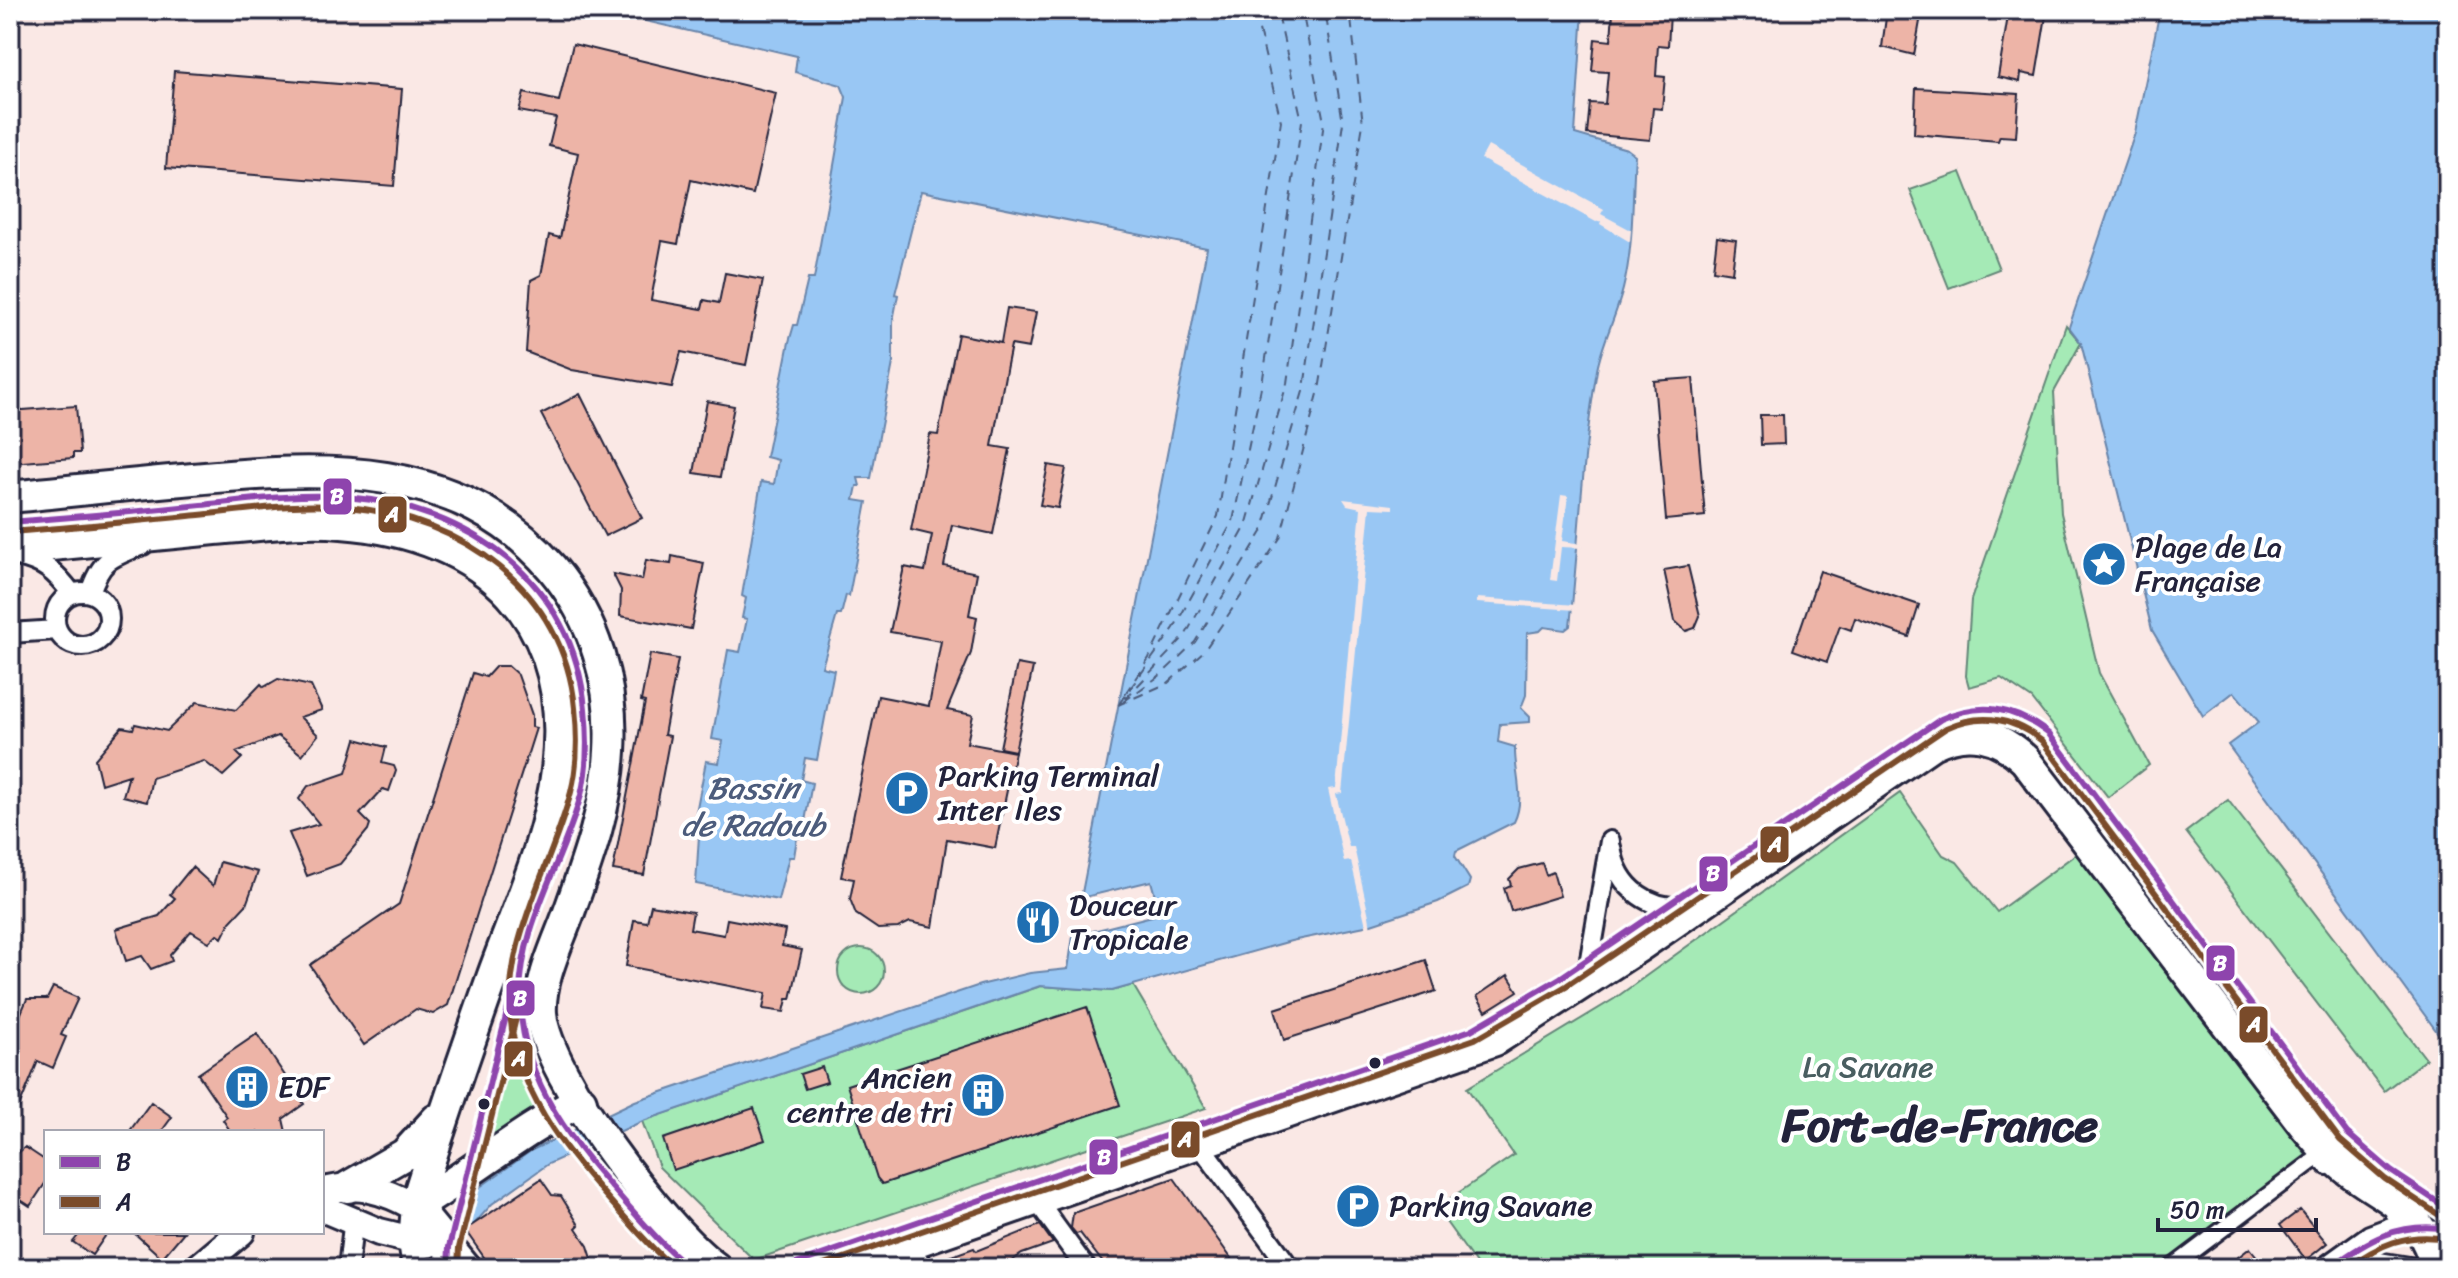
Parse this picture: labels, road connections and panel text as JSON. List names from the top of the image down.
{
  "districts": ["Fort-de-France"],
  "water": ["Bassin de Radoub"],
  "parks": ["La Savane"],
  "places": {
    "place": ["Plage de La Française"],
    "parking": ["Parking Terminal Inter Iles", "Parking Savane"],
    "restaurant": ["Douceur Tropicale"],
    "building": ["EDF", "Ancien centre de tri"]
  },
  "lines": ["transit line B", "transit line A"],
  "legend": ["B", "A"],
  "scale_bar": "50 m"
}
